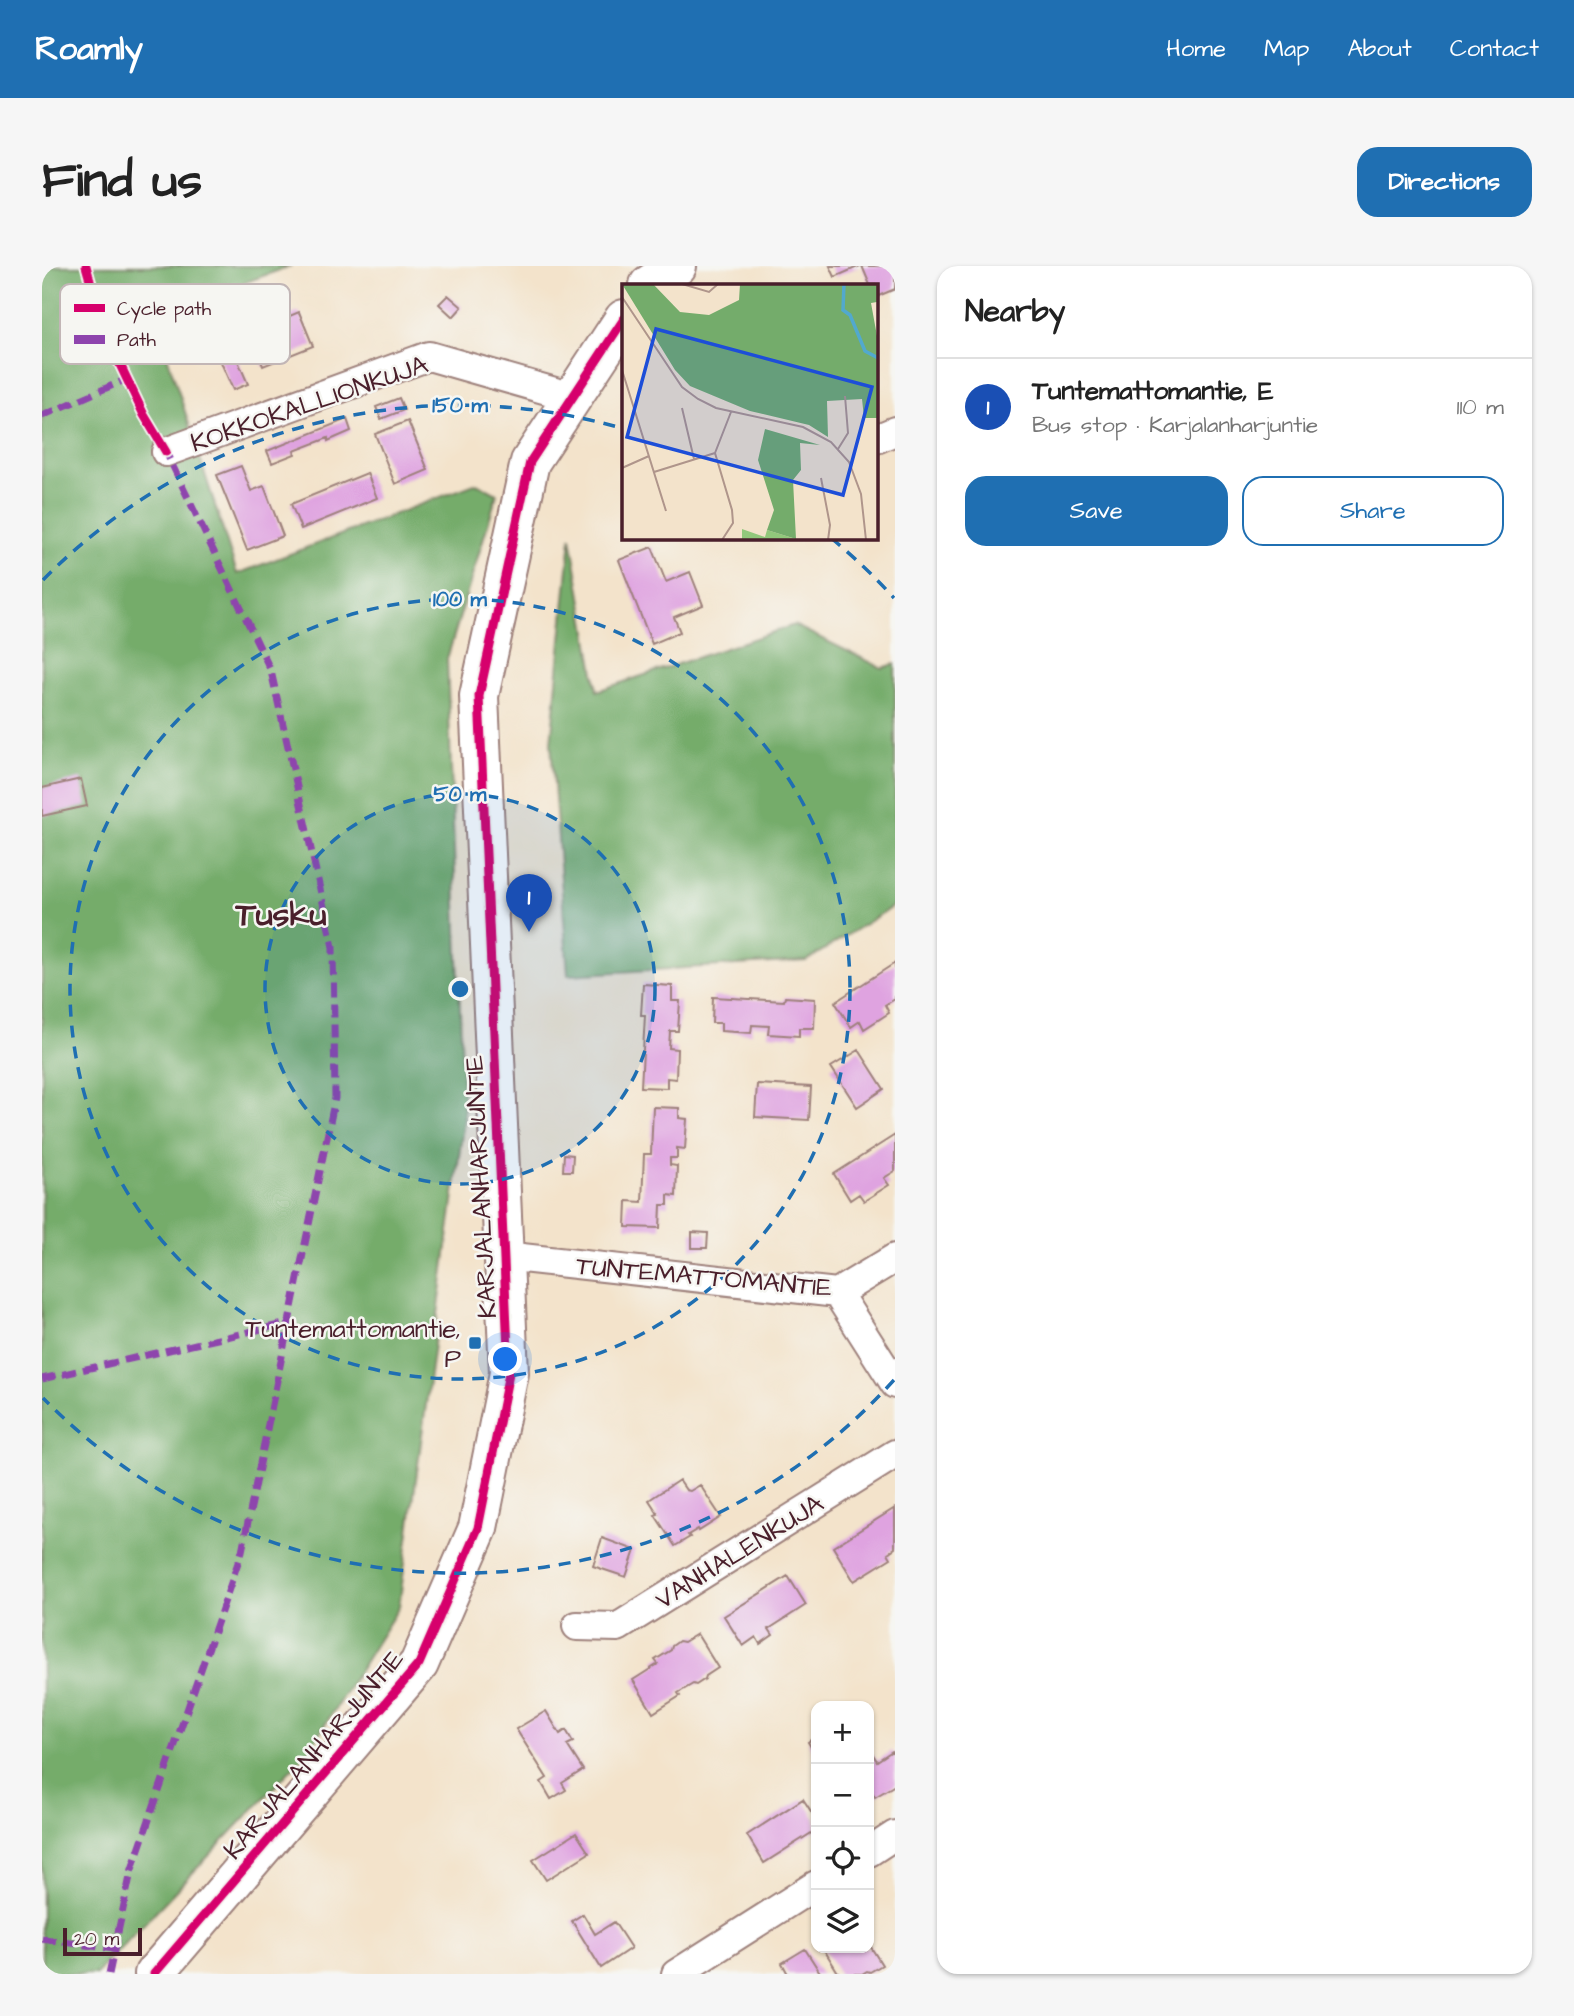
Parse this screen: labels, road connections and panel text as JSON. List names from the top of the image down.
{
  "streets": {
    "street": [
      "KOKKOKALLIONKUJA",
      "KARJALANHARJUNTIE",
      "TUNTEMATTOMANTIE",
      "VANHALENKUJA"
    ]
  },
  "crossings": [
    ["KOKKOKALLIONKUJA", "KARJALANHARJUNTIE"],
    ["KARJALANHARJUNTIE", "TUNTEMATTOMANTIE"]
  ],
  "districts": ["Tusku"],
  "places": {
    "transit": ["Tuntemattomantie, P"]
  },
  "legend": ["Cycle path", "Path"],
  "scale_bar": "20 m",
  "page": {
    "header": "Roamly",
    "nav": [
      "Home",
      "Map",
      "About",
      "Contact"
    ],
    "buttons": [
      "Directions",
      ["Save", "Share"]
    ],
    "title": "Find us",
    "heading": "Nearby",
    "list": [
      {
        "mark": "1",
        "name": "Tuntemattomantie, E",
        "note": "Bus stop · Karjalanharjuntie",
        "value": "110 m"
      }
    ],
    "pins": "1",
    "map_buttons": ["+", "−"],
    "scale": "20 m"
  },
  "rings": ["150 m", "100 m", "50 m"]
}
